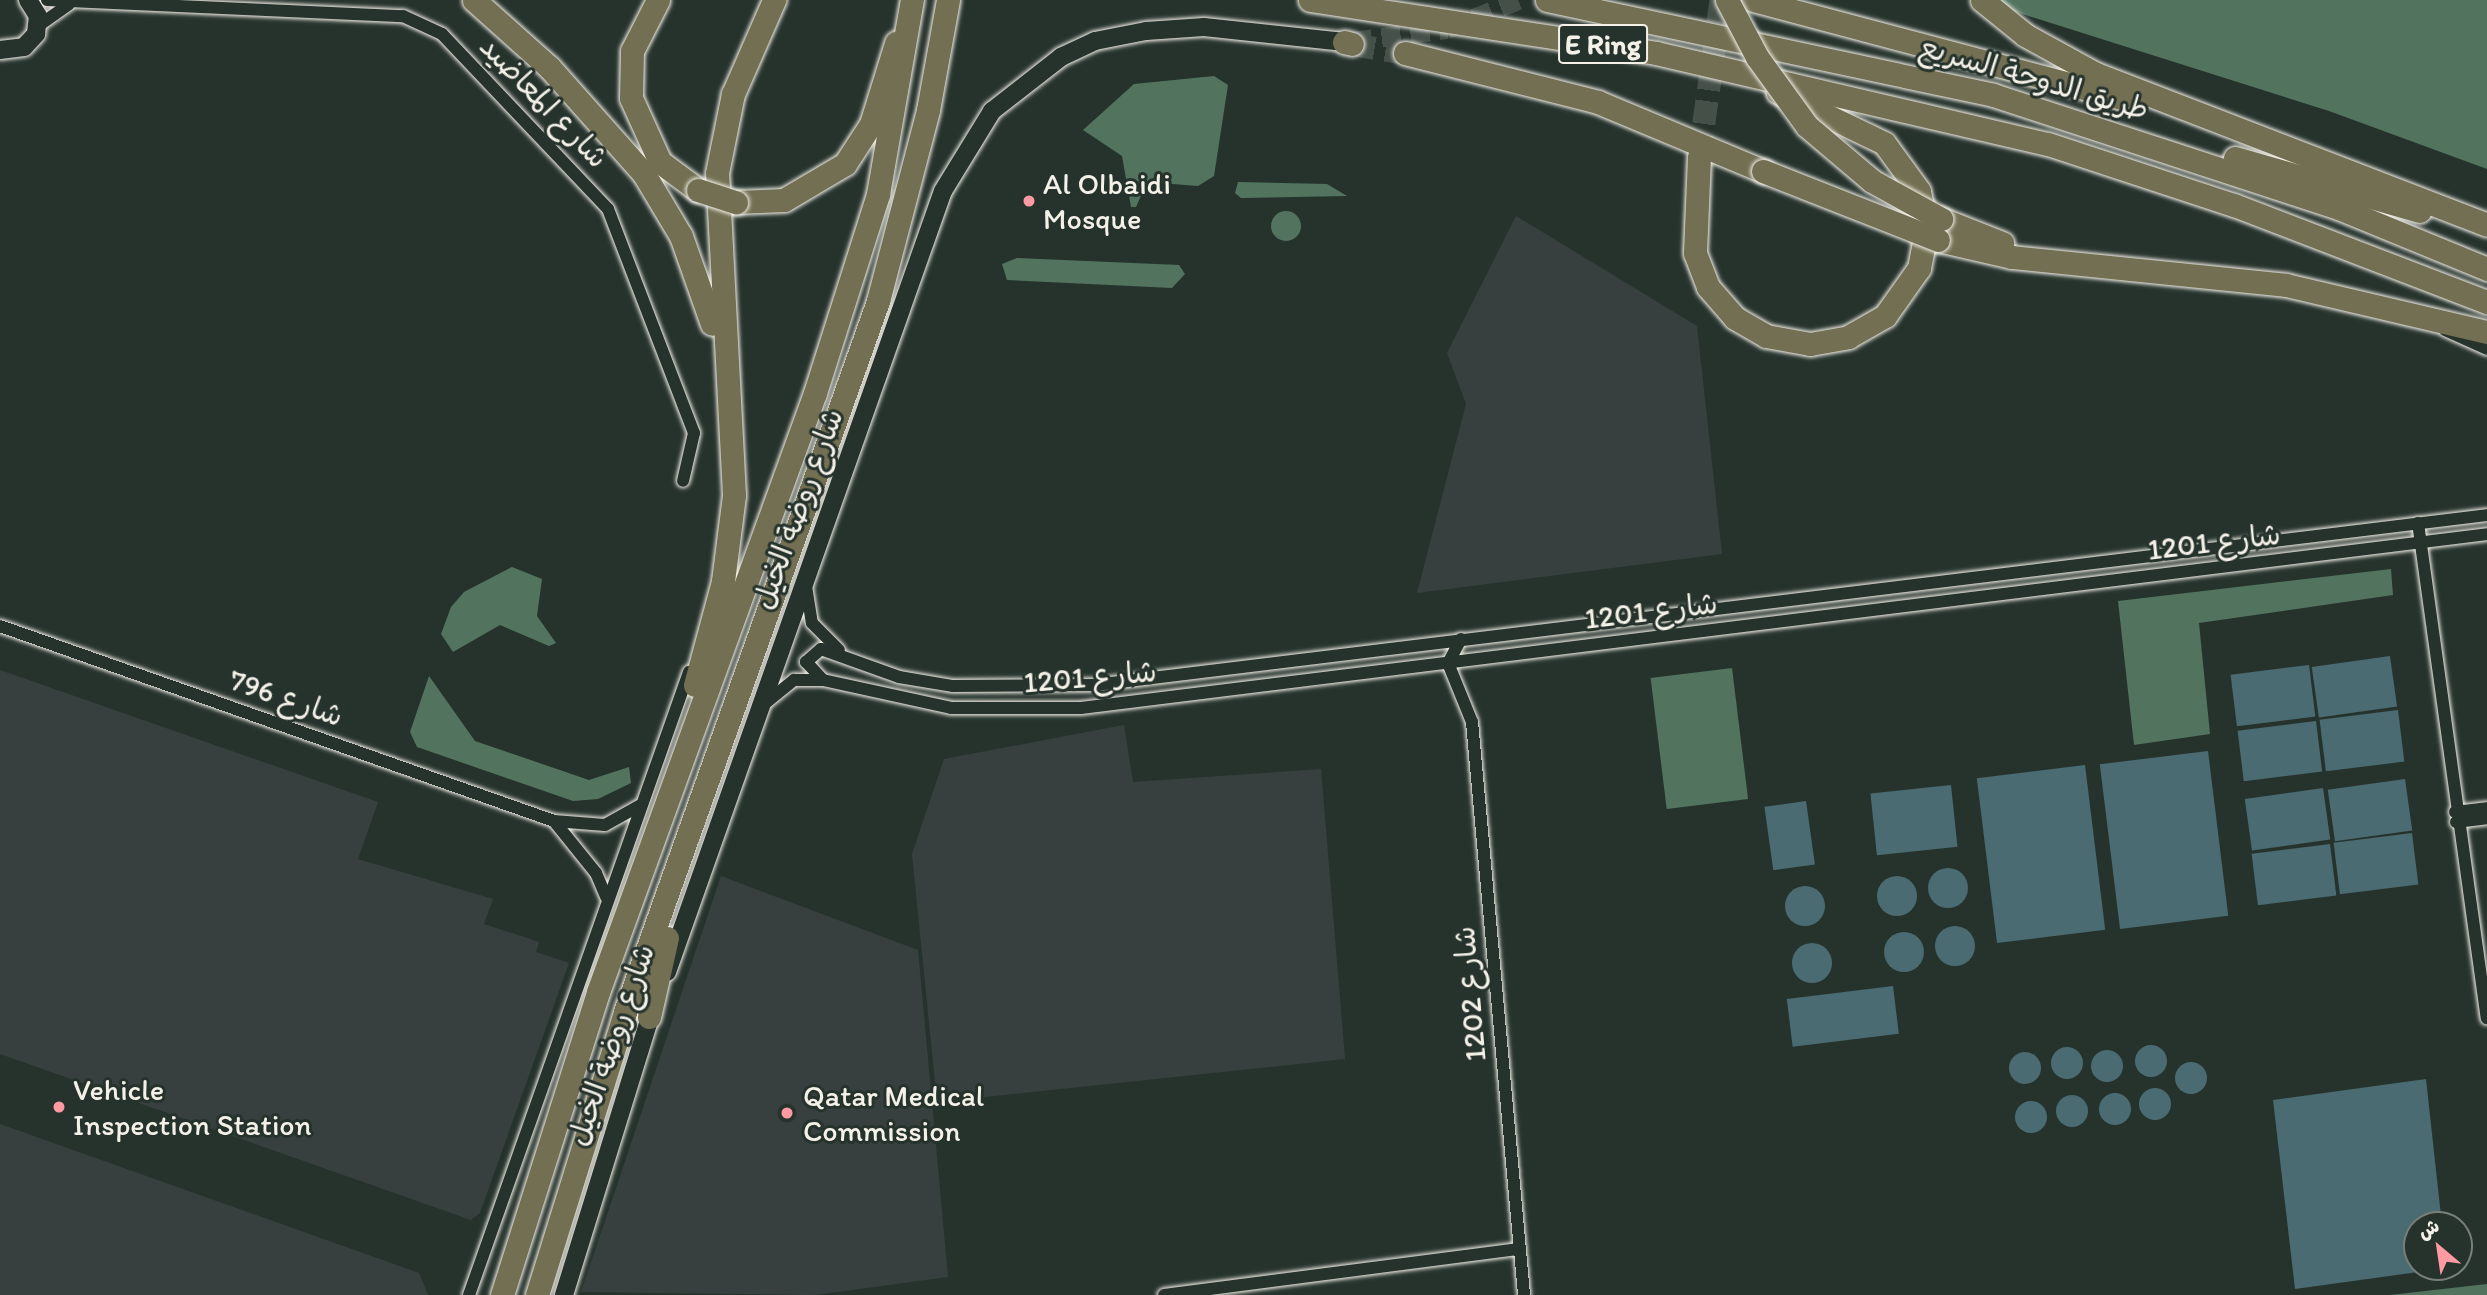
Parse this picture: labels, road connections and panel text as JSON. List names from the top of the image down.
{
  "streets": {
    "highway": ["E Ring", "طريق الدوحة السريع", "شارع روضة الخيل"],
    "street": [
      "شارع المعاضيد",
      "شارع 1201",
      "شارع 796",
      "شارع 1202"
    ]
  },
  "crossings": [
    ["شارع روضة الخيل", "شارع 1201"],
    ["شارع روضة الخيل", "شارع 796"],
    ["شارع 1201", "شارع 1202"]
  ],
  "places": ["Al Olbaidi Mosque", "Vehicle Inspection Station", "Qatar Medical Commission"],
  "north": "top left"
}
